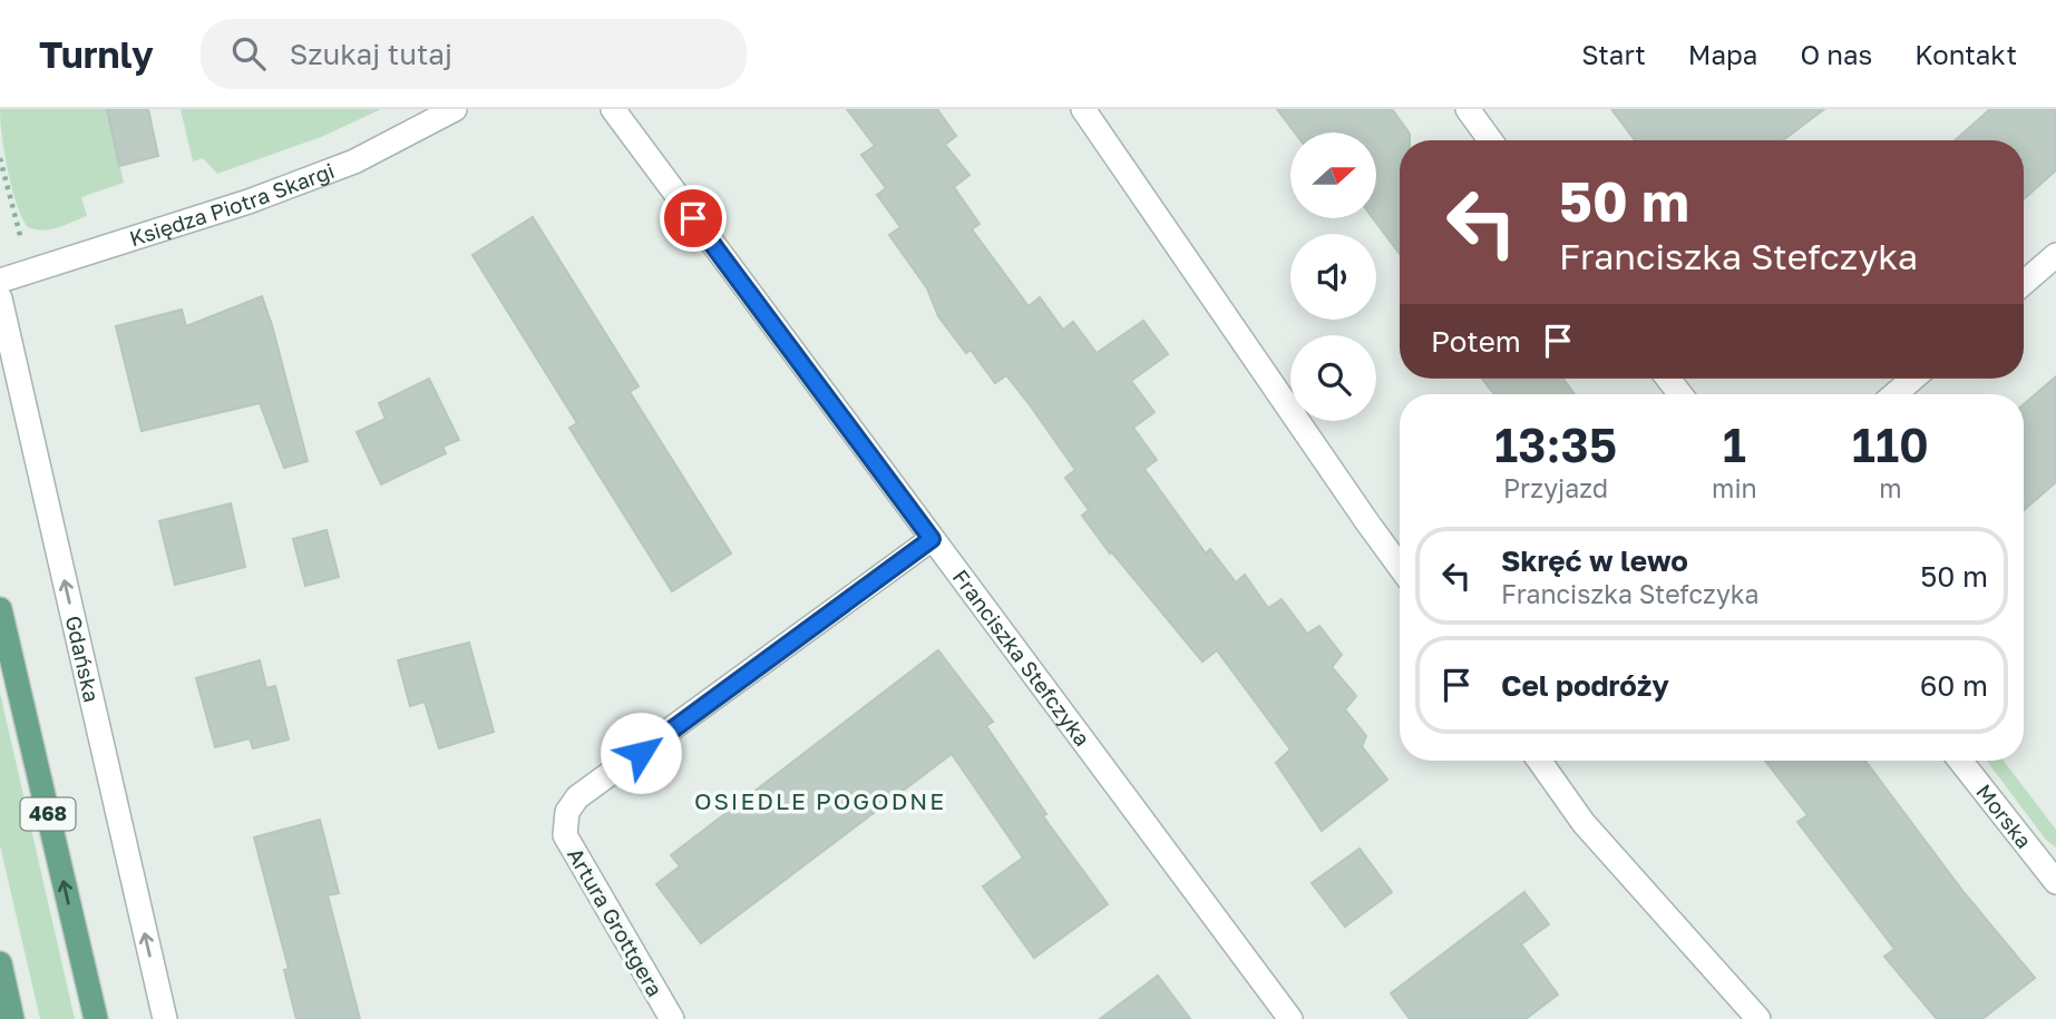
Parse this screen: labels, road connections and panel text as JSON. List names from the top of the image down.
{
  "streets": {
    "main road": ["468"],
    "street": [
      "Księdza Piotra Skargi",
      "Franciszka Stefczyka",
      "Gdańska",
      "Morska",
      "Artura Grottgera"
    ]
  },
  "crossings": [
    ["Franciszka Stefczyka", "Artura Grottgera"]
  ],
  "one_way": ["Gdańska"],
  "districts": ["OSIEDLE POGODNE"],
  "north": "right",
  "page": {
    "header": "Turnly",
    "search": "Szukaj tutaj",
    "nav": [
      "Start",
      "Mapa",
      "O nas",
      "Kontakt"
    ],
    "turn": ["50 m", "Franciszka Stefczyka"],
    "then": "Potem",
    "eta": [
      "13:35",
      "Przyjazd",
      "1",
      "min",
      "110",
      "m"
    ],
    "list": [
      {
        "name": "Skręć w lewo",
        "note": "Franciszka Stefczyka",
        "value": "50 m"
      },
      {
        "name": "Cel podróży",
        "value": "60 m"
      }
    ]
  }
}
